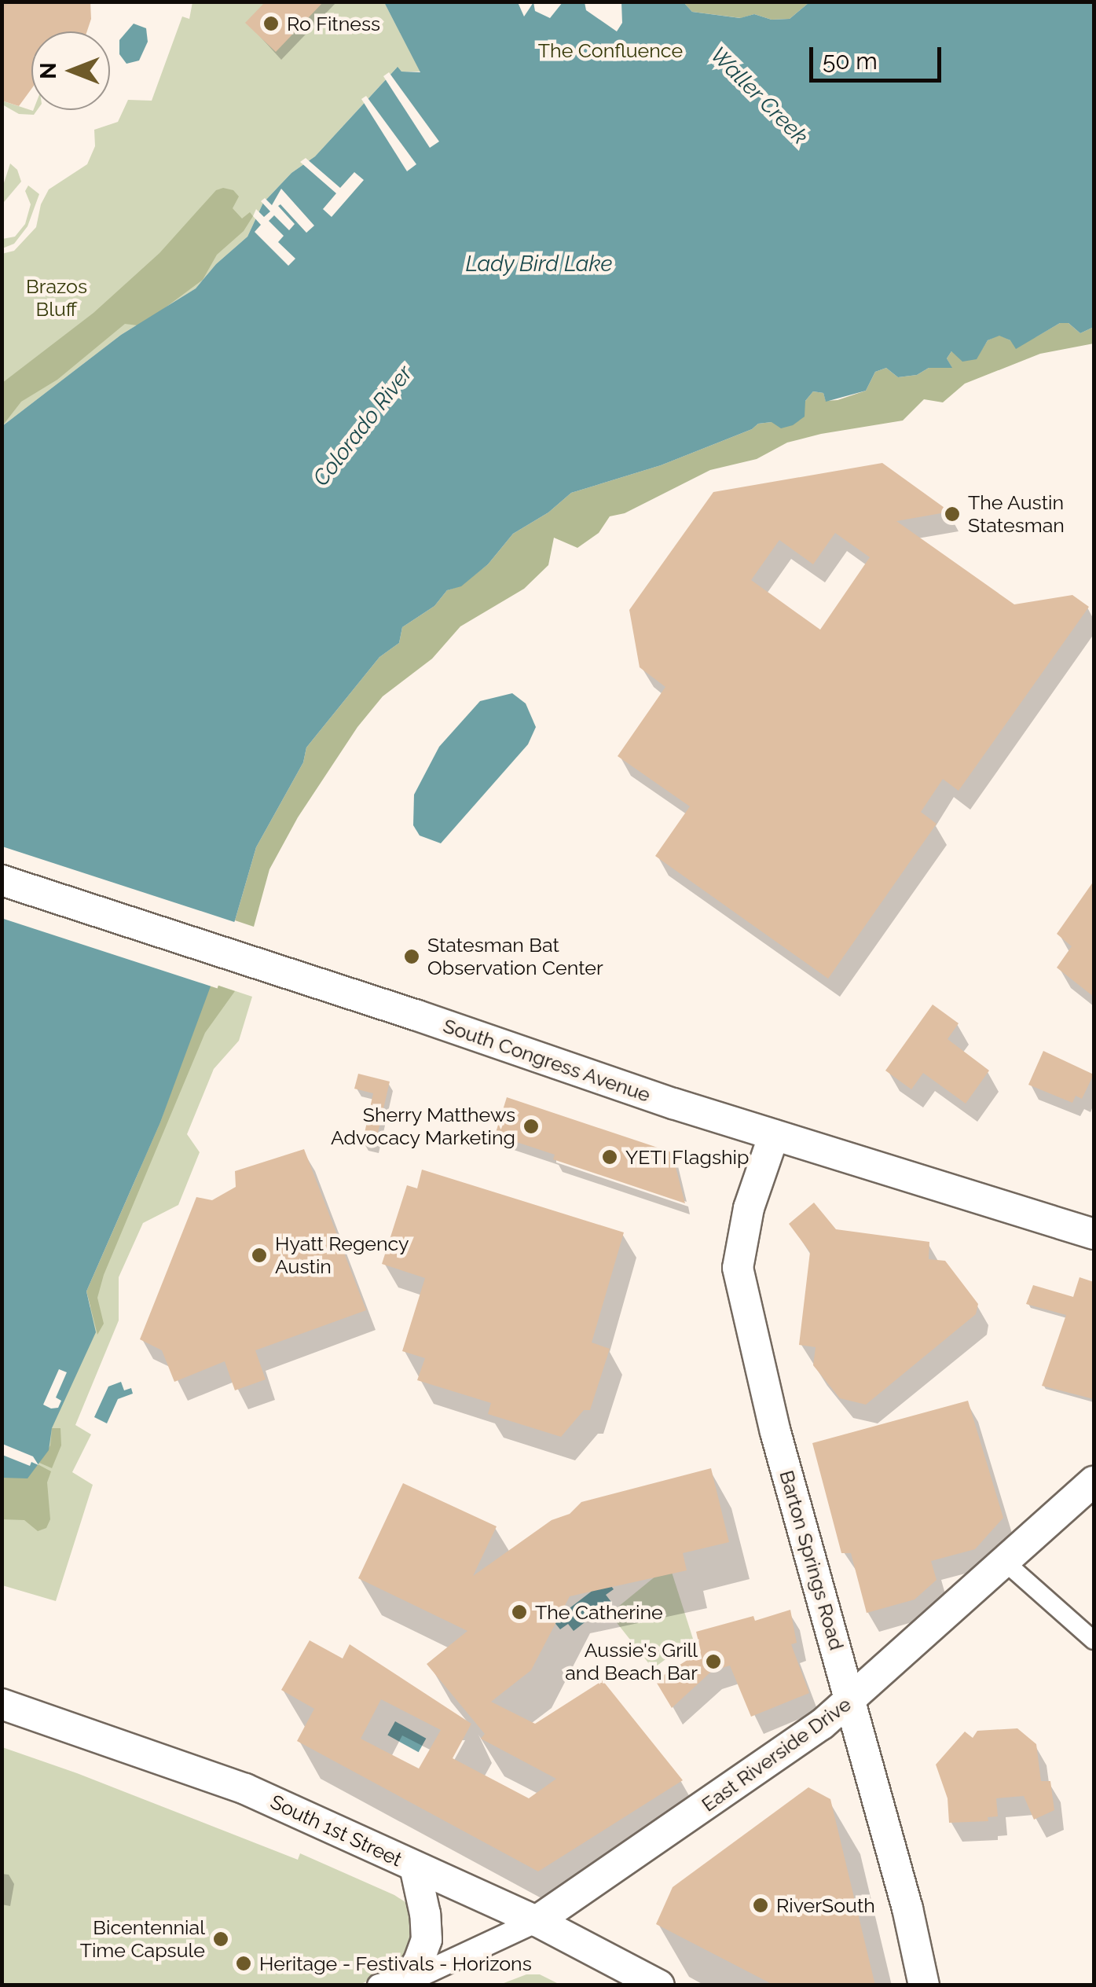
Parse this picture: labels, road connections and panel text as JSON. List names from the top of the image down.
{
  "streets": {
    "main road": [
      "South Congress Avenue",
      "Barton Springs Road",
      "East Riverside Drive",
      "South 1st Street"
    ]
  },
  "crossings": [
    ["South Congress Avenue", "Barton Springs Road"],
    ["Barton Springs Road", "East Riverside Drive"],
    ["East Riverside Drive", "South 1st Street"]
  ],
  "water": ["Waller Creek", "Lady Bird Lake", "Colorado River"],
  "parks": ["The Confluence", "Brazos Bluff"],
  "places": [
    "Ro Fitness",
    "The Austin Statesman",
    "Statesman Bat Observation Center",
    "Sherry Matthews Advocacy Marketing",
    "YETI Flagship",
    "Hyatt Regency Austin",
    "The Catherine",
    "Aussie's Grill and Beach Bar",
    "RiverSouth",
    "Bicentennial Time Capsule",
    "Heritage - Festivals - Horizons"
  ],
  "scale_bar": "50 m",
  "north": "left"
}
